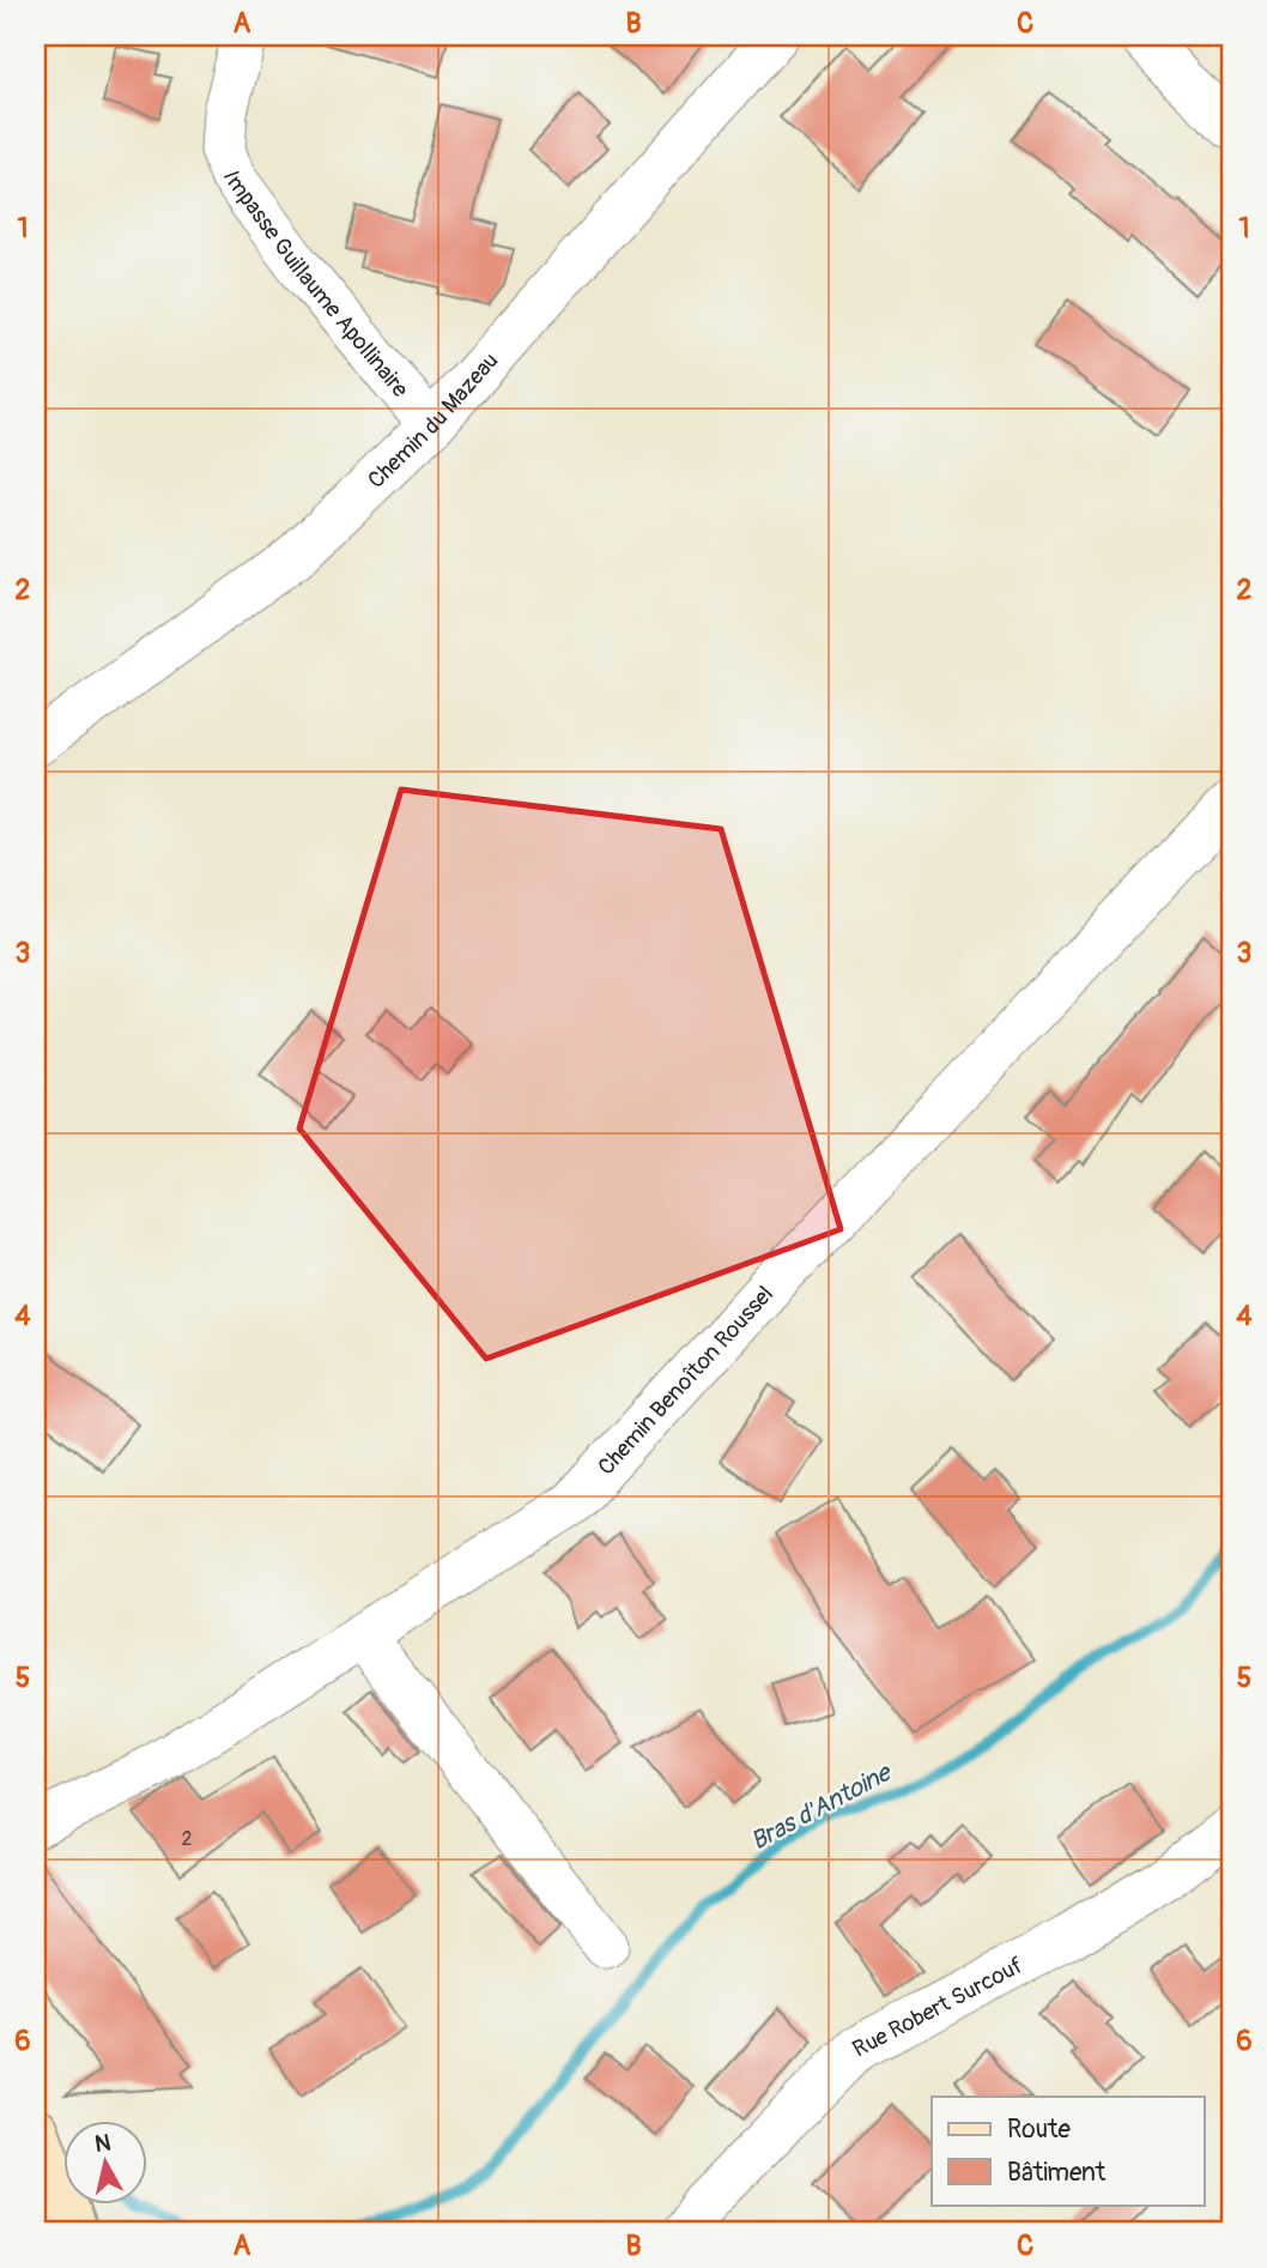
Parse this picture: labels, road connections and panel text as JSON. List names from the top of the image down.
{
  "streets": {
    "street": [
      "Impasse Guillaume Apollinaire",
      "Chemin du Mazeau",
      "Chemin Benoîton Roussel",
      "Rue Robert Surcouf"
    ]
  },
  "crossings": [
    ["Impasse Guillaume Apollinaire", "Chemin du Mazeau"]
  ],
  "water": ["Bras d'Antoine"],
  "house_numbers": ["2"],
  "legend": ["Route", "Bâtiment"],
  "north": "top",
  "grid": {
    "columns": ["A", "B", "C"],
    "rows": [
      "1",
      "2",
      "3",
      "4",
      "5",
      "6"
    ]
  }
}
